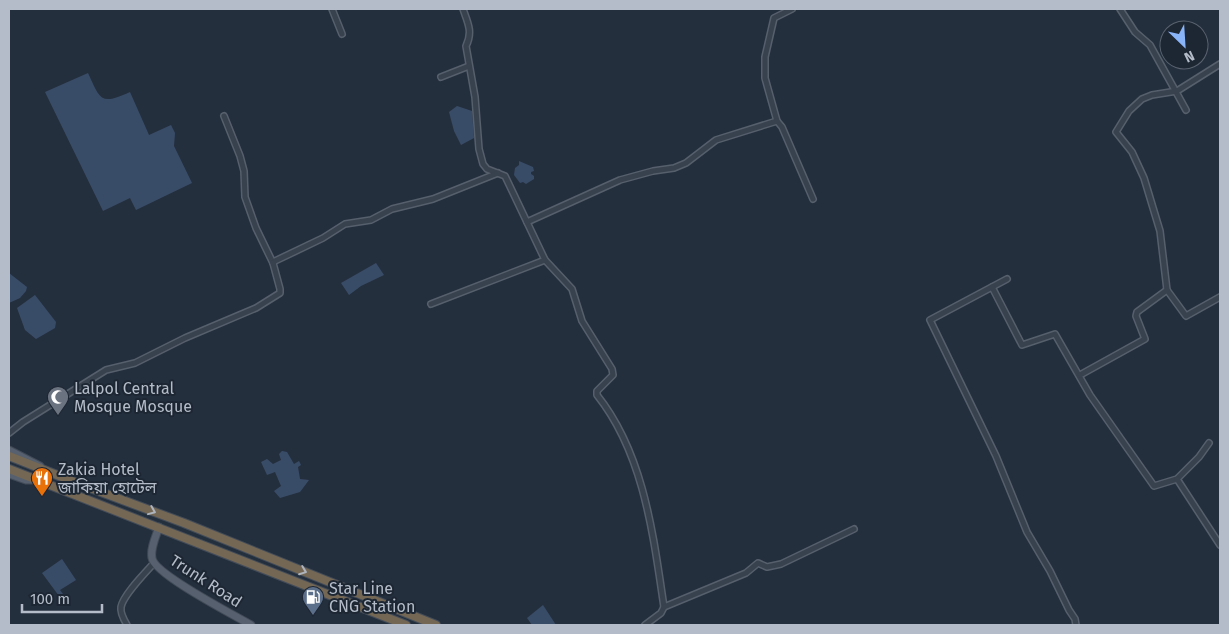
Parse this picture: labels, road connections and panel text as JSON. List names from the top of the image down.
{
  "streets": {
    "main road": ["Trunk Road"]
  },
  "places": {
    "mosque": ["Lalpol Central Mosque Mosque"],
    "restaurant": ["Zakia Hotel জাকিয়া হোটেল"],
    "fuel station": ["Star Line CNG Station"]
  },
  "scale_bar": "100 m",
  "north": "bottom right"
}
